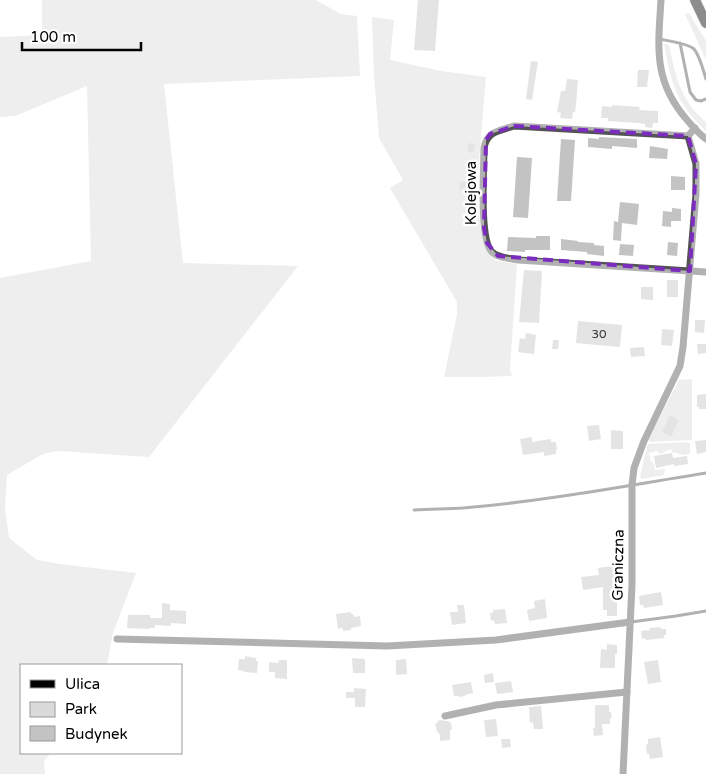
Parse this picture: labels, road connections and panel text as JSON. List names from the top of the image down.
{
  "streets": {
    "street": ["Kolejowa", "Graniczna"]
  },
  "crossings": [
    ["Kolejowa", "Graniczna"]
  ],
  "house_numbers": ["30"],
  "legend": ["Ulica", "Park", "Budynek"],
  "scale_bar": "100 m"
}
